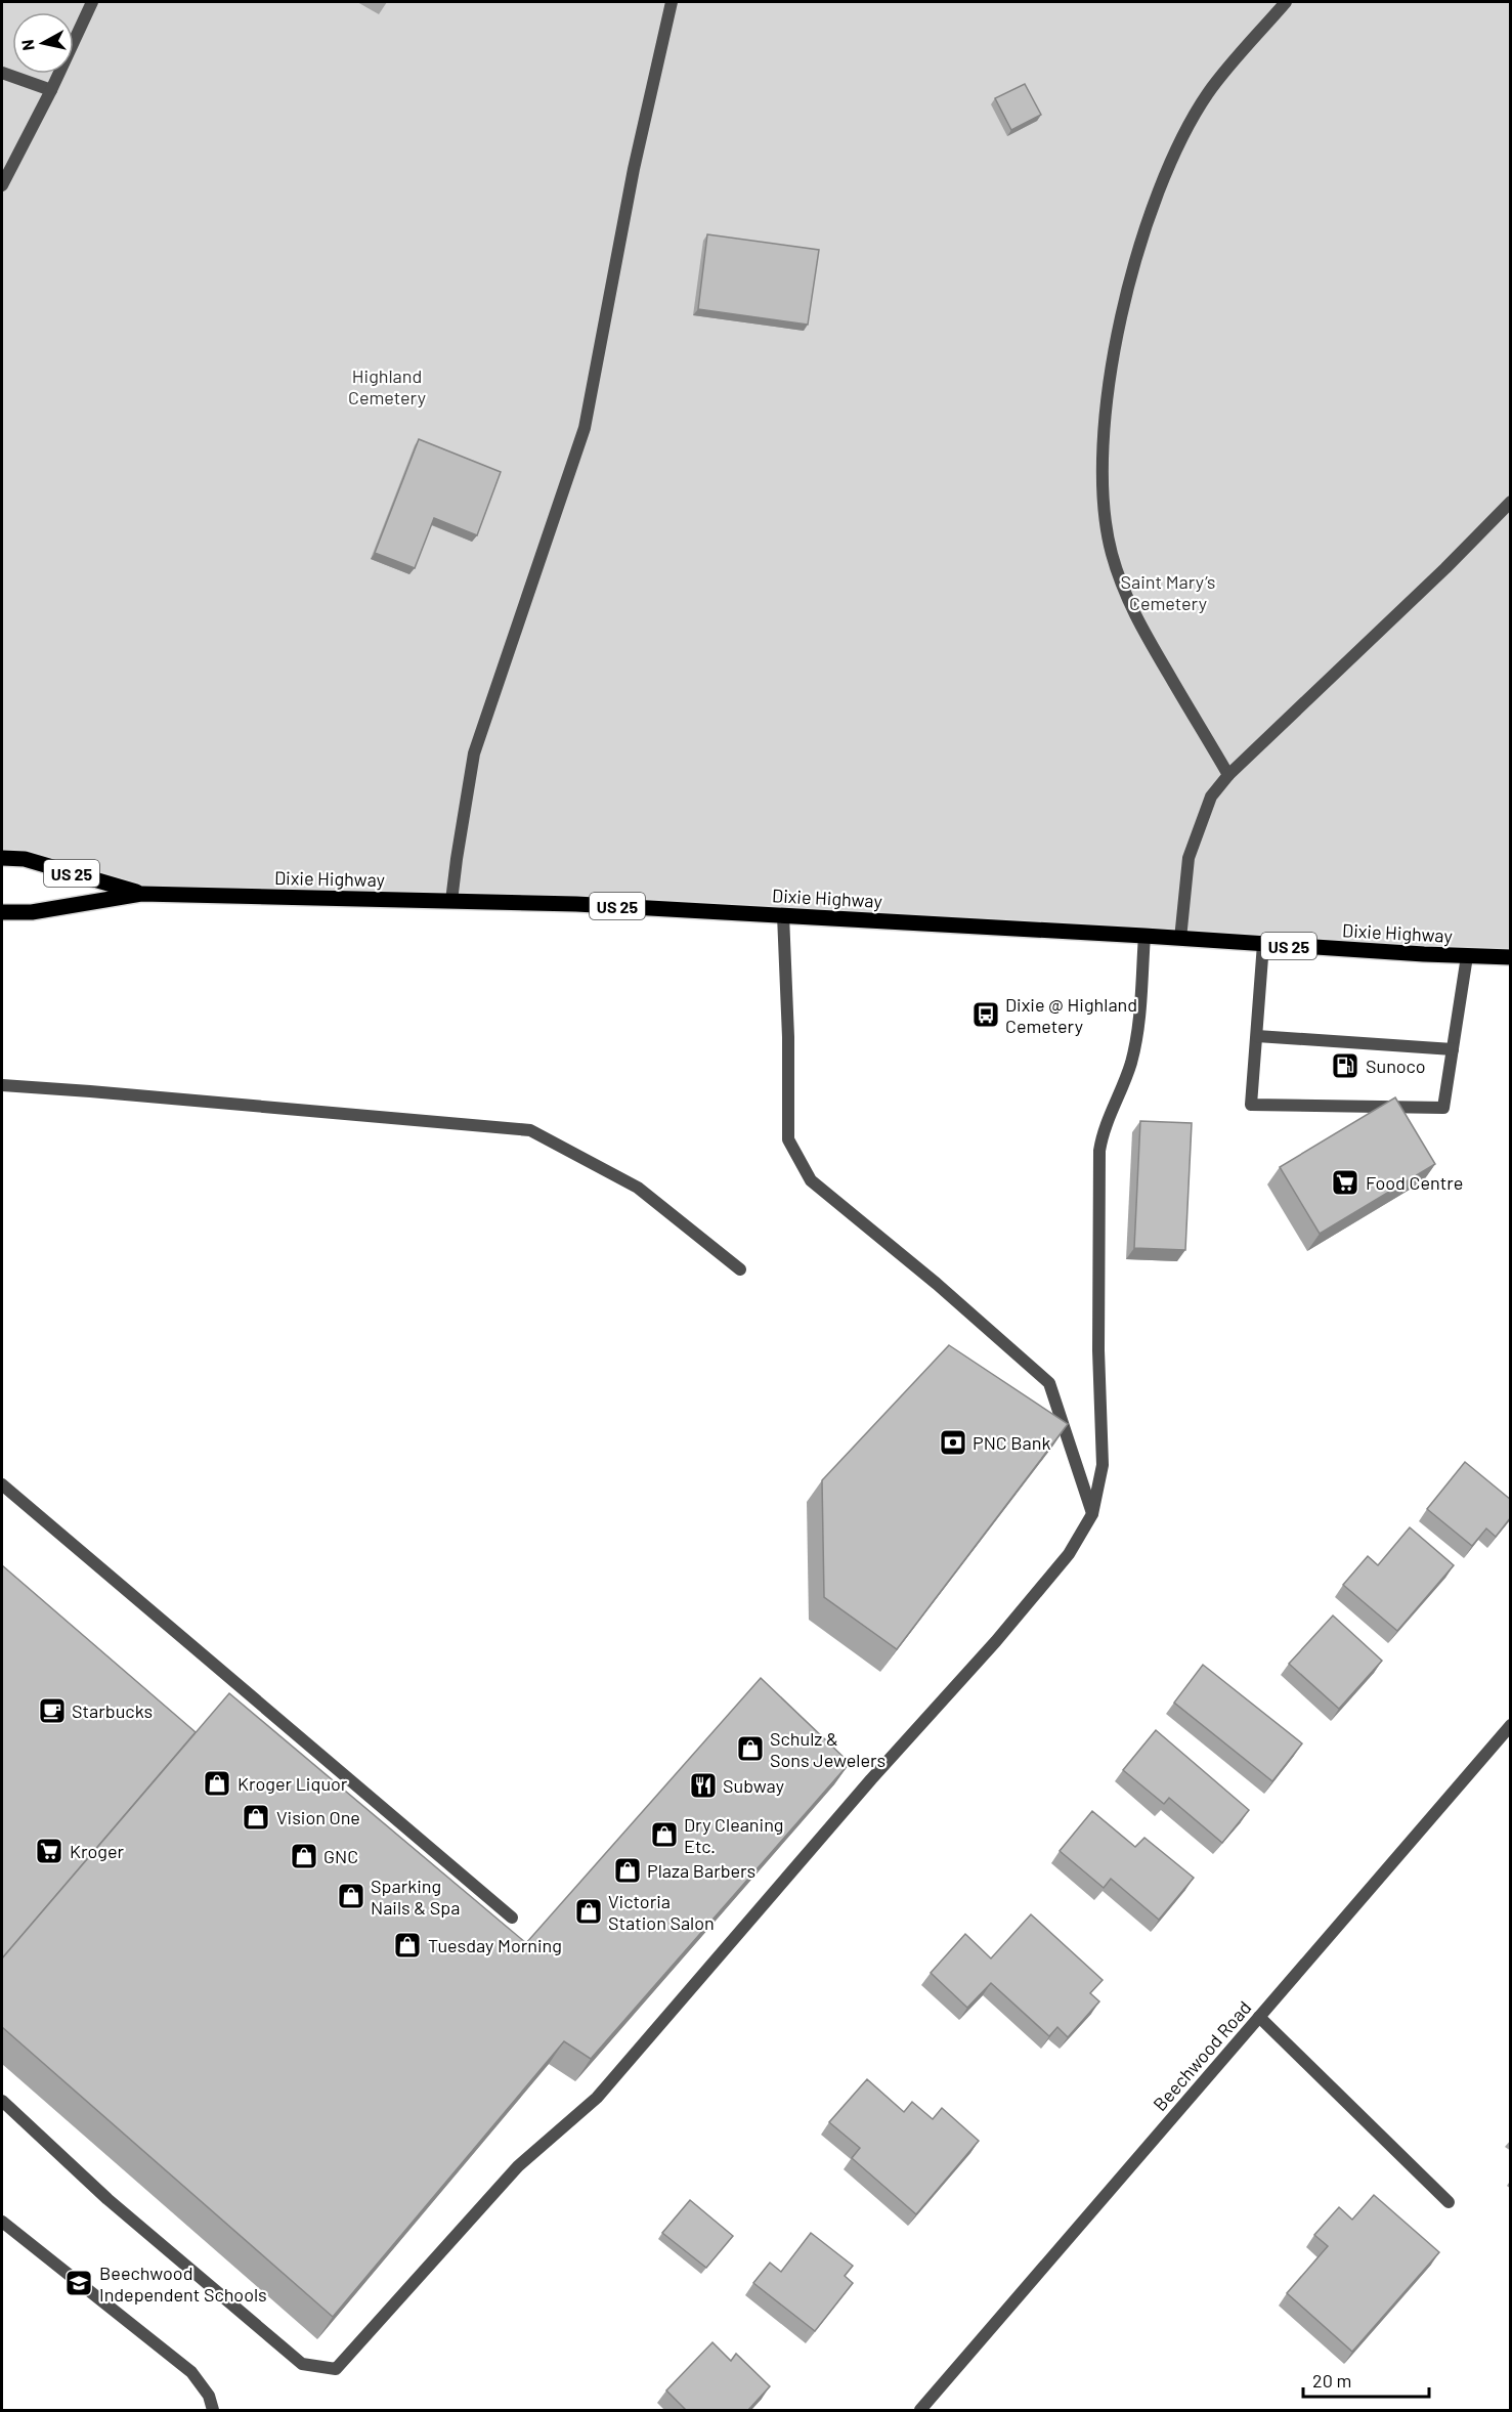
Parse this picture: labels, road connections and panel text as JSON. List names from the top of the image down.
{
  "streets": {
    "main road": ["US 25", "Dixie Highway"],
    "street": ["Beechwood Road"]
  },
  "parks": ["Highland Cemetery", "Saint Mary’s Cemetery"],
  "places": {
    "bus stop": ["Dixie @ Highland Cemetery"],
    "fuel station": ["Sunoco"],
    "supermarket": ["Food Centre", "Kroger"],
    "bank": ["PNC Bank"],
    "cafe": ["Starbucks"],
    "shop": [
      "Schulz & Sons Jewelers",
      "Kroger Liquor",
      "Vision One",
      "Dry Cleaning Etc.",
      "GNC",
      "Plaza Barbers",
      "Sparking Nails & Spa",
      "Victoria Station Salon",
      "Tuesday Morning"
    ],
    "restaurant": ["Subway"],
    "school or university": ["Beechwood Independent Schools"]
  },
  "scale_bar": "20 m",
  "north": "left"
}
